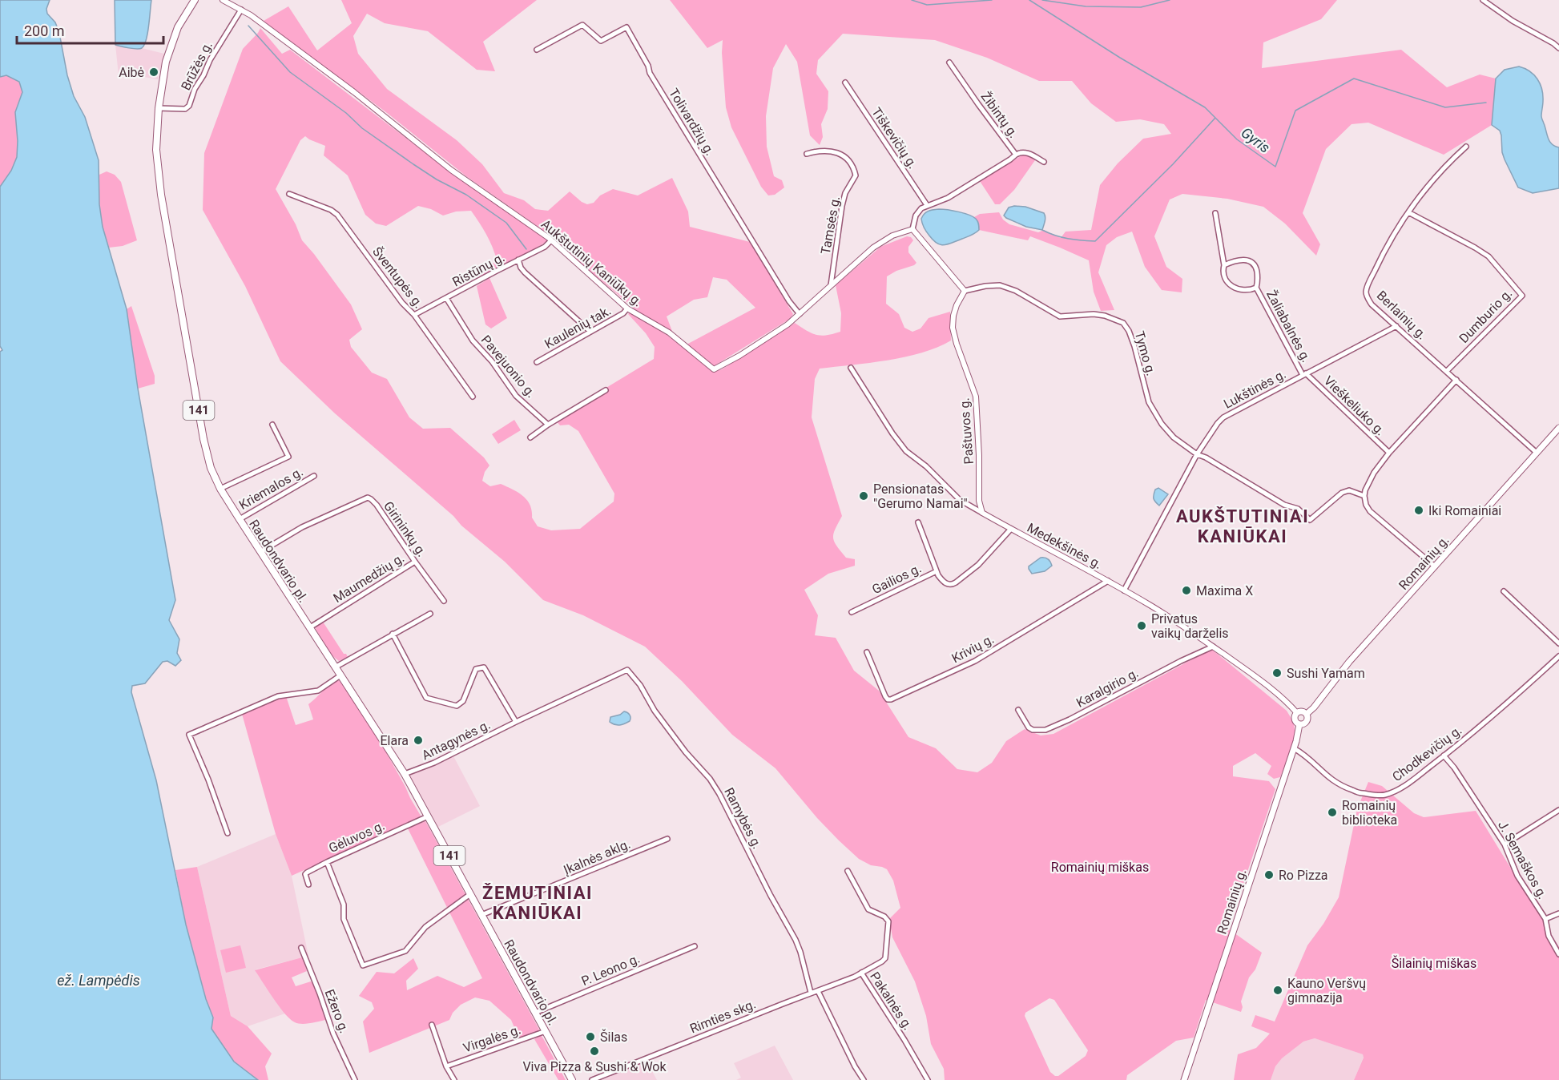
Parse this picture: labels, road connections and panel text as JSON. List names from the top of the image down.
{
  "streets": {
    "main road": ["141", "Raudondvario pl.", "Romainių g."],
    "street": [
      "Brūžės g.",
      "Žibintų g.",
      "Tolivardžių g.",
      "Tiškevičių g.",
      "Tamsės g.",
      "Aukštutinių Kaniūkų g.",
      "Ristūnų g.",
      "Šventupės g.",
      "Berlainių g.",
      "Dumburio g.",
      "Žaliabalnės g.",
      "Kaulenių tak.",
      "Tymo g.",
      "Pavejuonio g.",
      "Lukštinės g.",
      "Vieškeliuko g.",
      "Paštuvos g.",
      "Kriemalos g.",
      "Girininkų g.",
      "Medekšinės g.",
      "Maumedžių g.",
      "Gailios g.",
      "Krivių g.",
      "Karalgirio g.",
      "Antagynės g.",
      "Chodkevičių g.",
      "Ramybės g.",
      "Gėluvos g.",
      "Įkalnės aklg.",
      "J. Semaškos g.",
      "P. Leono g.",
      "Pakalnės g.",
      "Ežero g.",
      "Rimties skg.",
      "Virgalės g."
    ]
  },
  "crossings": [
    ["Brūžės g.", "Aukštutinių Kaniūkų g."],
    ["Brūžės g.", "Raudondvario pl."],
    ["Tolivardžių g.", "Aukštutinių Kaniūkų g."],
    ["Tamsės g.", "Aukštutinių Kaniūkų g."],
    ["Aukštutinių Kaniūkų g.", "Ristūnų g."],
    ["Aukštutinių Kaniūkų g.", "Kaulenių tak."],
    ["Ristūnų g.", "Šventupės g."],
    ["Ristūnų g.", "Pavejuonio g."],
    ["Berlainių g.", "Dumburio g."],
    ["Berlainių g.", "Lukštinės g."],
    ["Berlainių g.", "Vieškeliuko g."],
    ["Berlainių g.", "Romainių g."],
    ["Žaliabalnės g.", "Lukštinės g."],
    ["Žaliabalnės g.", "Vieškeliuko g."],
    ["Tymo g.", "Lukštinės g."],
    ["Tymo g.", "Paštuvos g."],
    ["Lukštinės g.", "Vieškeliuko g."],
    ["Lukštinės g.", "Medekšinės g."],
    ["Paštuvos g.", "Medekšinės g."],
    ["Kriemalos g.", "Raudondvario pl."],
    ["Girininkų g.", "Raudondvario pl."],
    ["Girininkų g.", "Maumedžių g."],
    ["Medekšinės g.", "Romainių g."],
    ["Medekšinės g.", "Gailios g."],
    ["Medekšinės g.", "Krivių g."],
    ["Medekšinės g.", "Karalgirio g."],
    ["Raudondvario pl.", "Maumedžių g."],
    ["Raudondvario pl.", "Antagynės g."],
    ["Raudondvario pl.", "Gėluvos g."],
    ["Raudondvario pl.", "Įkalnės aklg."],
    ["Raudondvario pl.", "P. Leono g."],
    ["Raudondvario pl.", "Virgalės g."],
    ["Romainių g.", "Chodkevičių g."],
    ["Antagynės g.", "Ramybės g."],
    ["Chodkevičių g.", "J. Semaškos g."],
    ["Ramybės g.", "Rimties skg."],
    ["Pakalnės g.", "Rimties skg."]
  ],
  "districts": ["AUKŠTUTINIAI KANIŪKAI", "ŽEMUTINIAI KANIŪKAI"],
  "water": ["Gyris", "ež. Lampėdis"],
  "parks": ["Romainių miškas", "Šilainių miškas"],
  "places": [
    "Aibė",
    "Pensionatas \"Gerumo Namai\"",
    "Iki Romainiai",
    "Maxima X",
    "Privatus vaikų darželis",
    "Sushi Yamam",
    "Elara",
    "Romainių biblioteka",
    "Ro Pizza",
    "Kauno Veršvų gimnazija",
    "Šilas",
    "Viva Pizza & Sushi & Wok"
  ],
  "scale_bar": "200 m"
}
